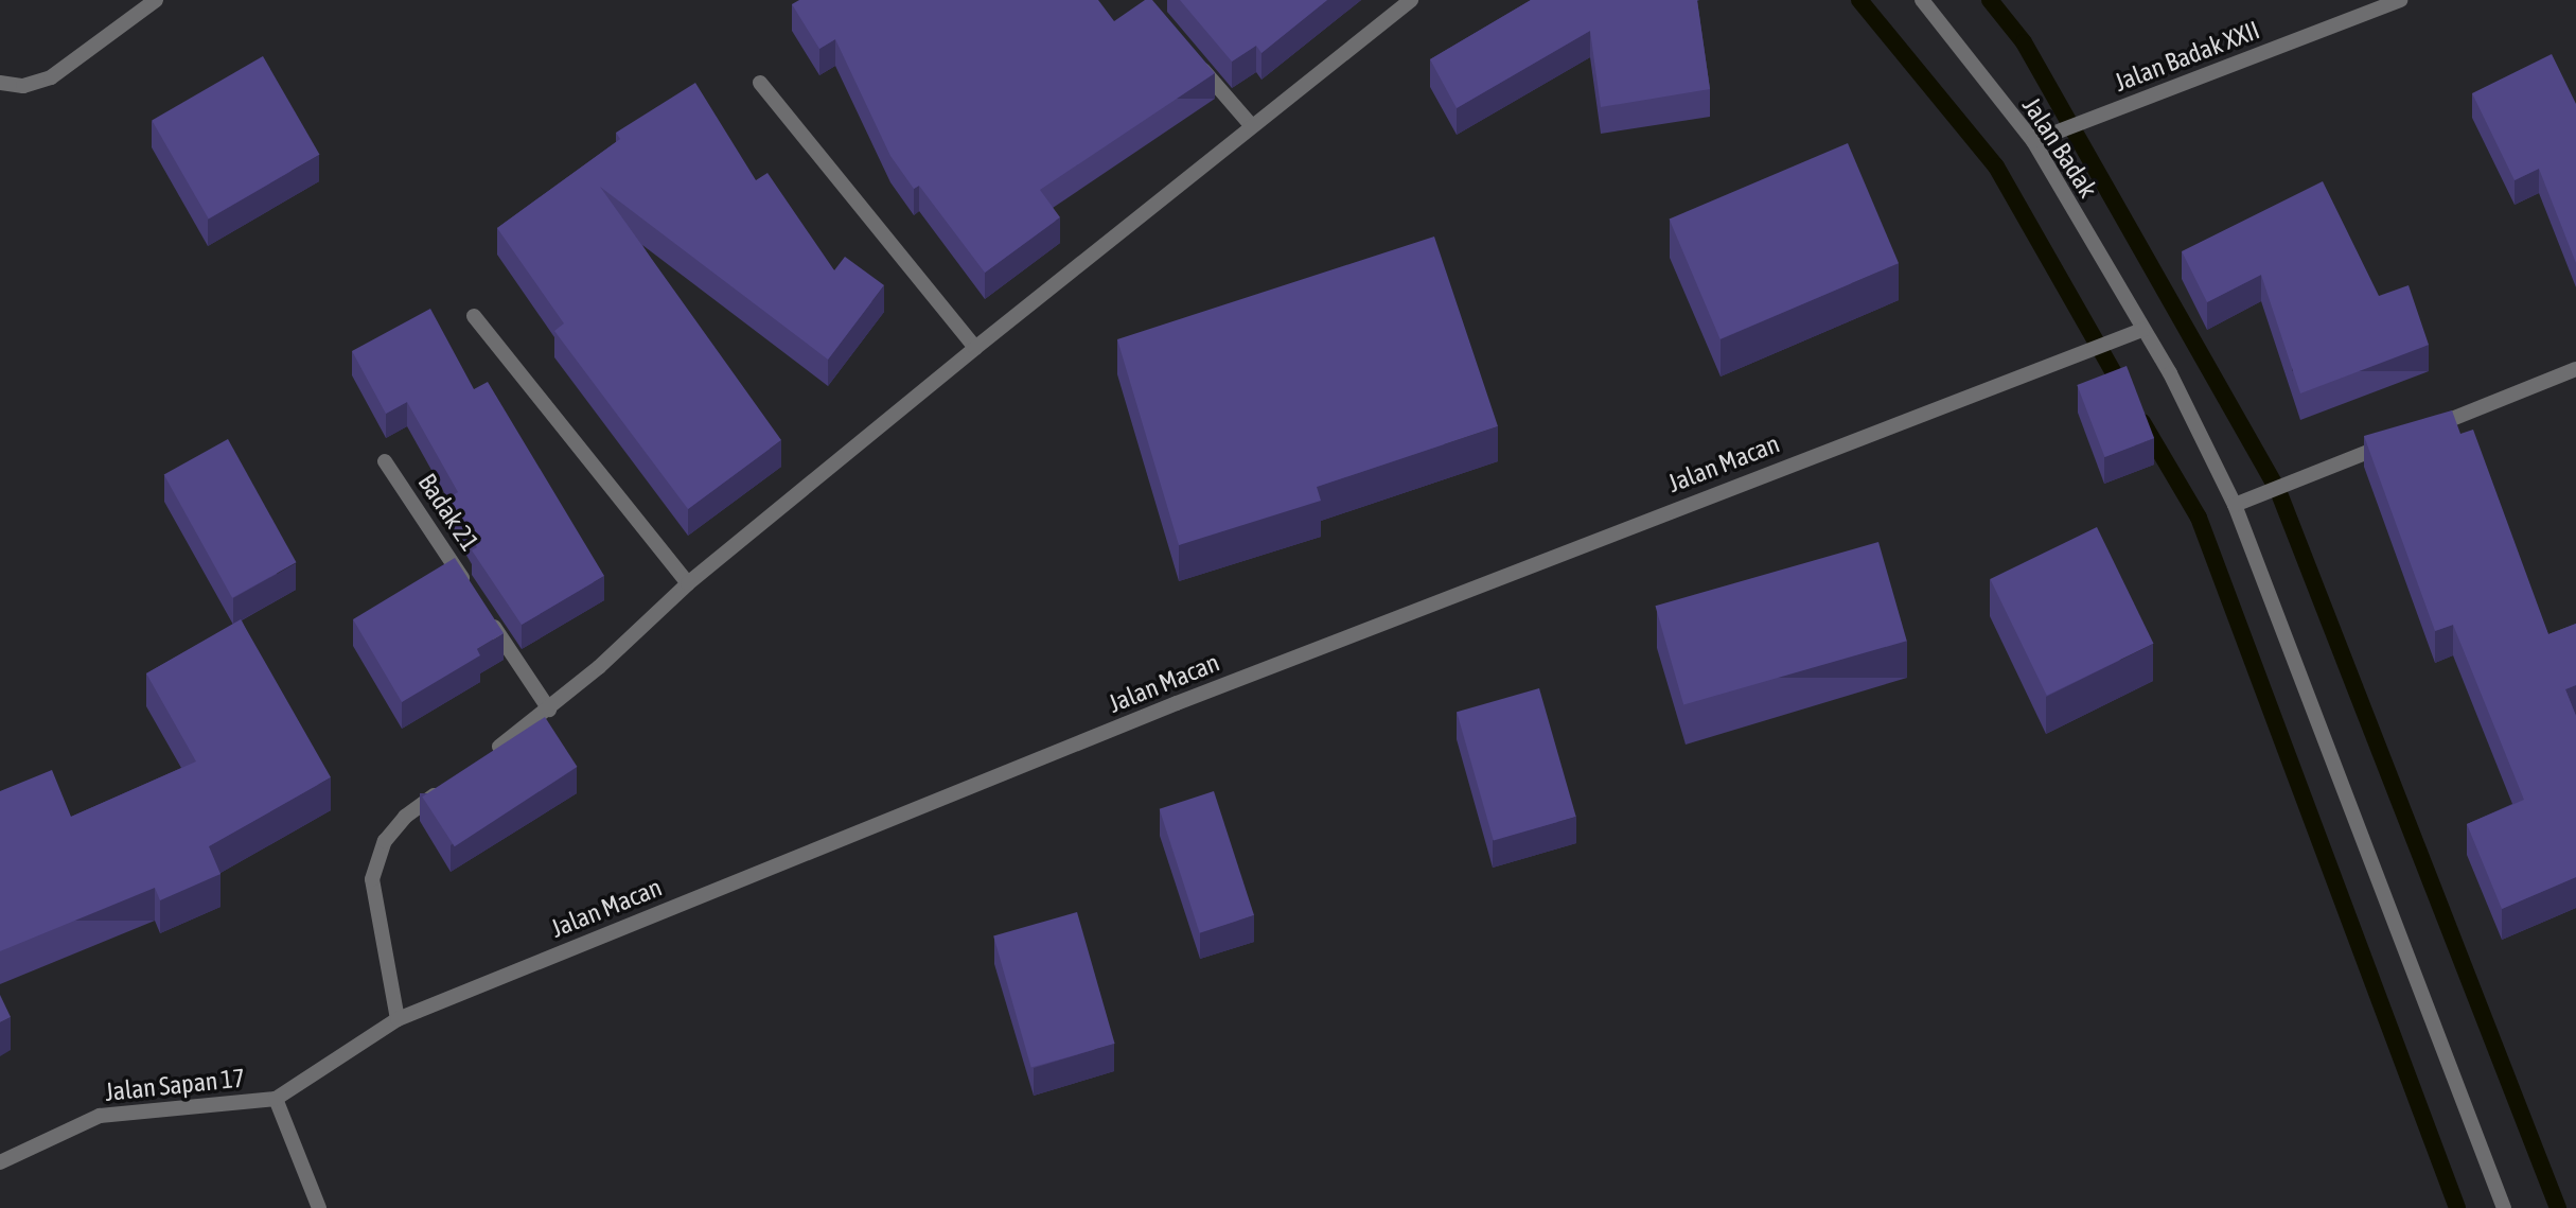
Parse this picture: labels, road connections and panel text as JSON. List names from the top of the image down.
{
  "streets": {
    "street": [
      "Jalan Badak XXII",
      "Jalan Badak",
      "Jalan Macan",
      "Badak 21",
      "Jalan Sapan 17"
    ]
  },
  "crossings": [
    ["Jalan Badak XXII", "Jalan Badak"],
    ["Jalan Badak", "Jalan Macan"],
    ["Jalan Macan", "Jalan Sapan 17"]
  ]
}
